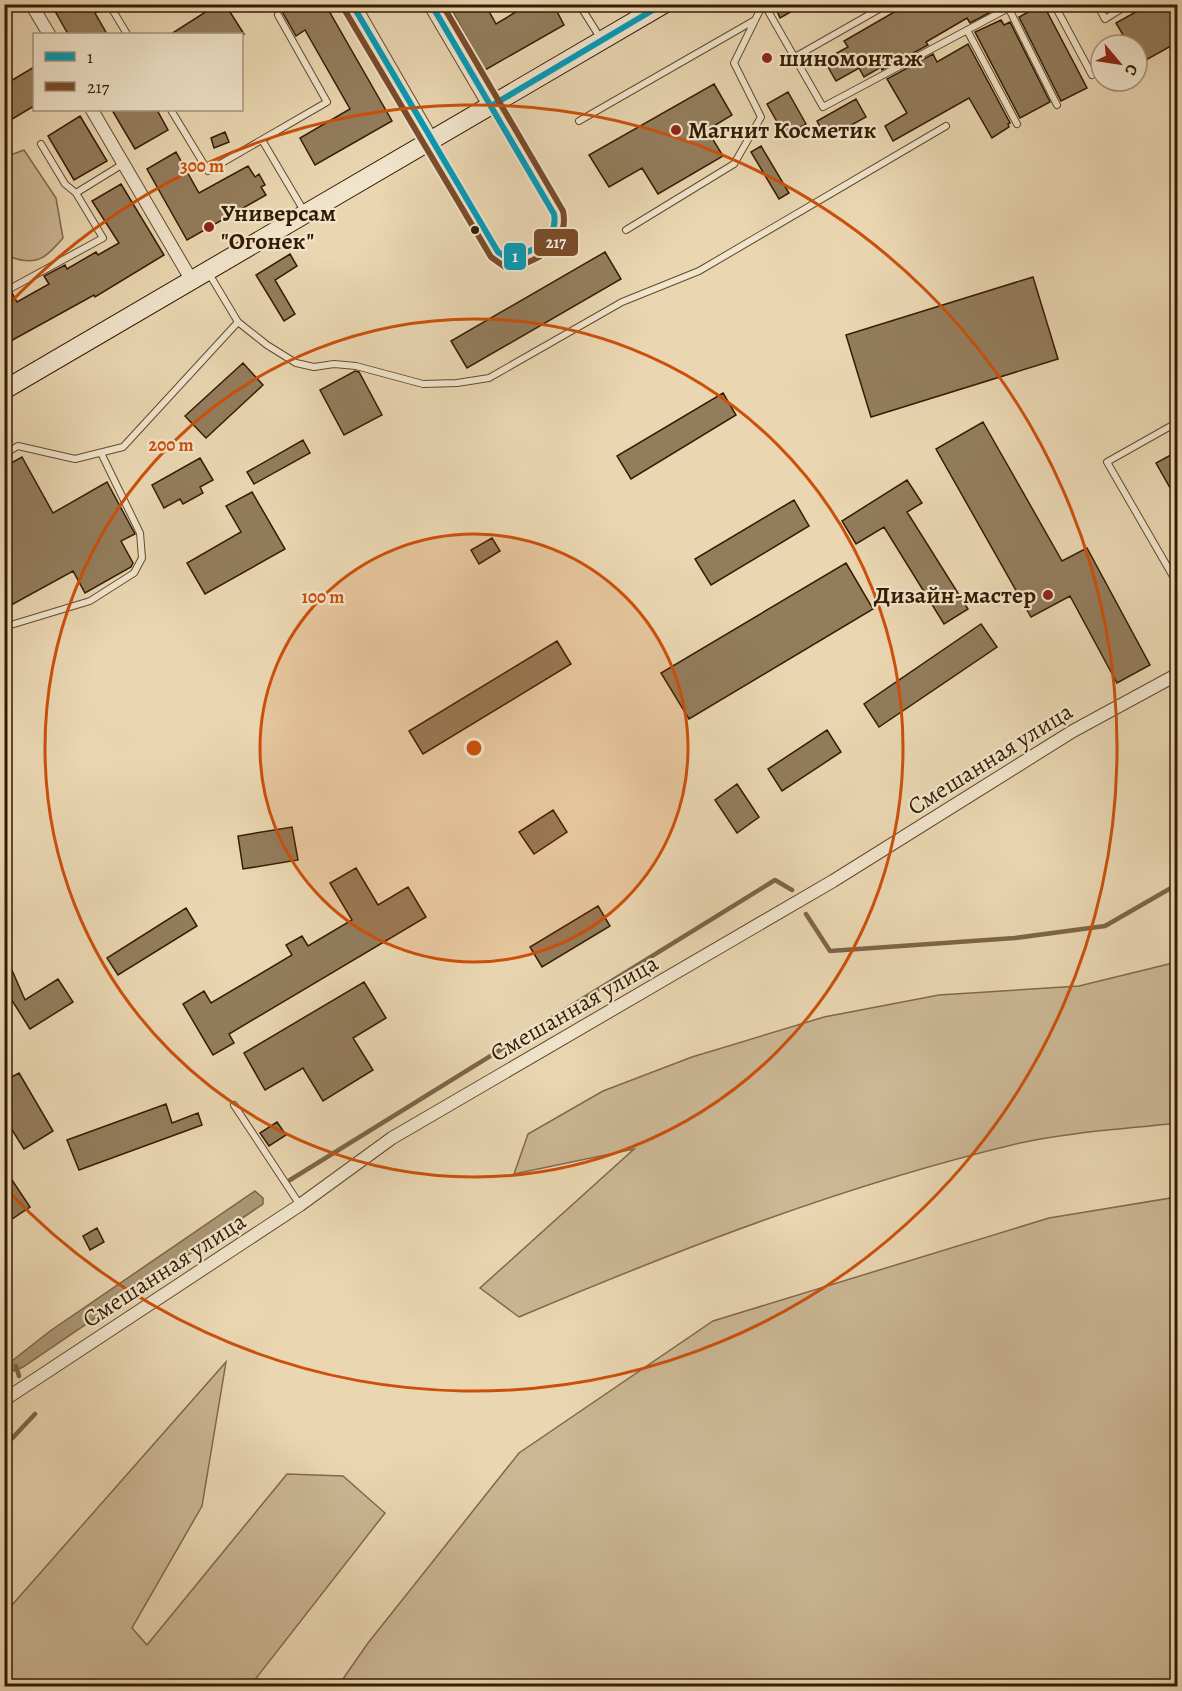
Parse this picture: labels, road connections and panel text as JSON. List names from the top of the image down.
{
  "streets": {
    "street": ["Смешанная улица"]
  },
  "places": [
    "шиномонтаж",
    "Магнит Косметик",
    "Универсам \"Огонек\"",
    "Дизайн-мастер"
  ],
  "lines": ["transit line 1", "transit line 217"],
  "legend": ["1", "217"],
  "north": "bottom right",
  "rings": ["300 m", "200 m", "100 m"]
}
